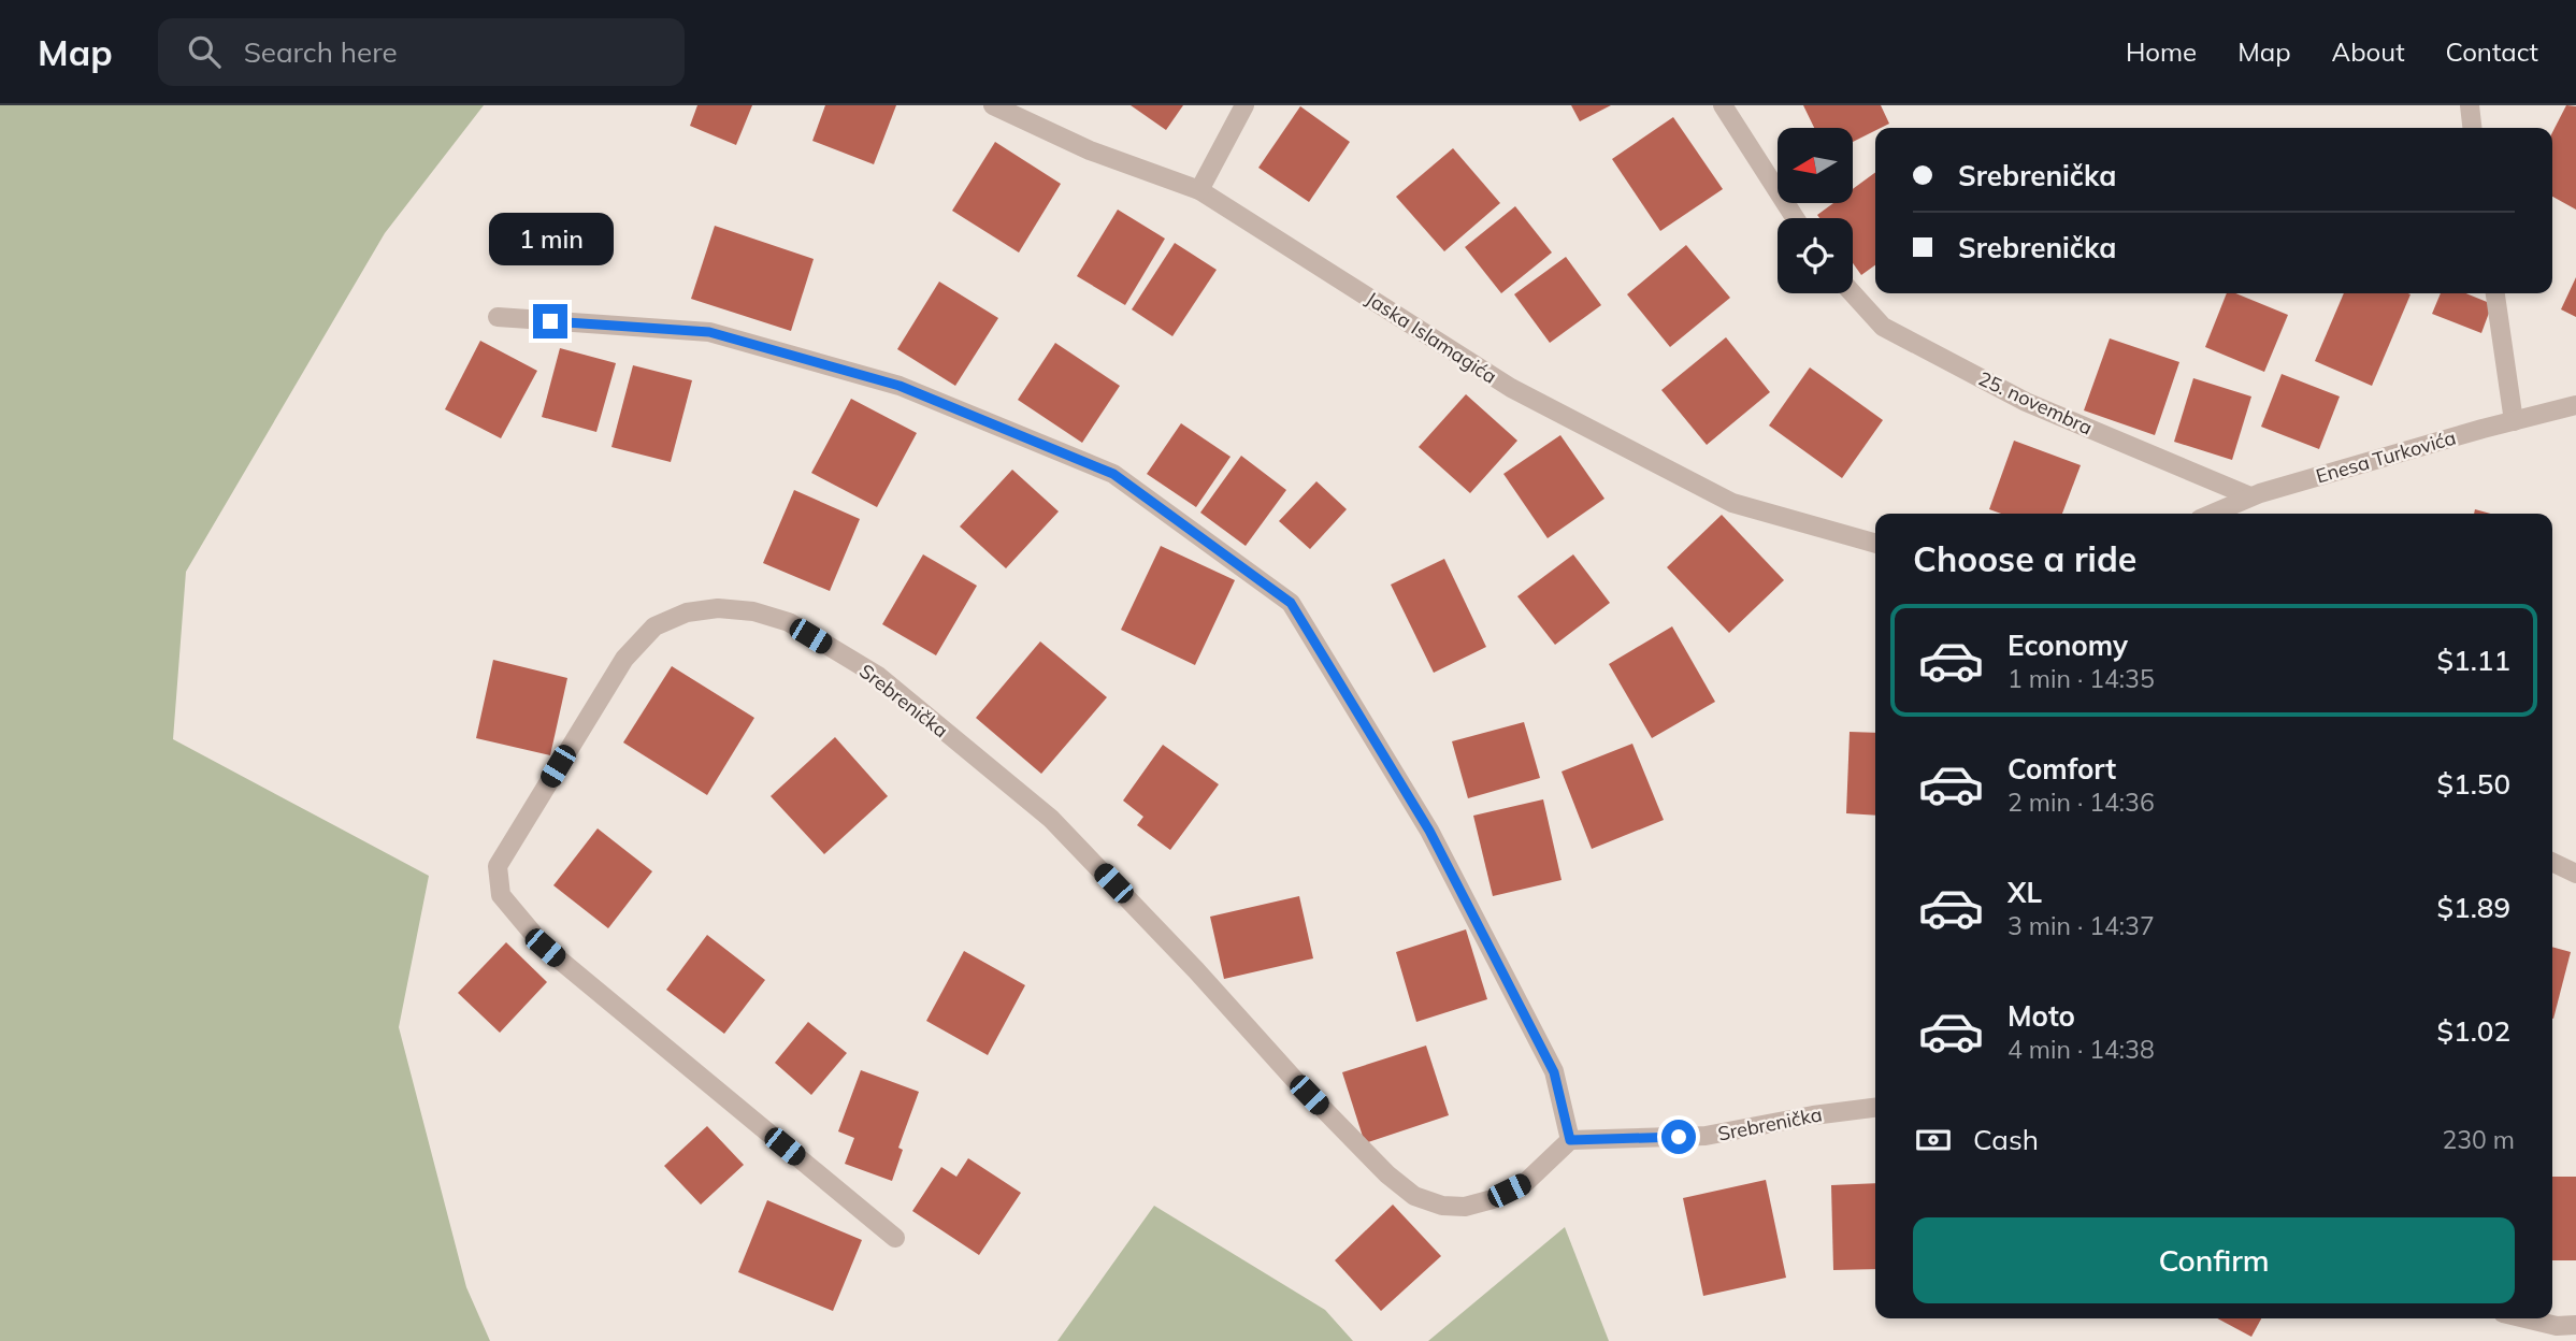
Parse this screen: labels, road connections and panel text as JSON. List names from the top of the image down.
{
  "streets": {
    "street": [
      "Jaska Islamagića",
      "25. novembra",
      "Enesa Turkovića",
      "Srebrenička"
    ]
  },
  "crossings": [
    ["25. novembra", "Enesa Turkovića"]
  ],
  "north": "left",
  "page": {
    "header": "Map",
    "search": "Search here",
    "nav": [
      "Home",
      "Map",
      "About",
      "Contact"
    ],
    "banner": ["Srebrenička", "Srebrenička"],
    "bubble": "1 min",
    "heading": "Choose a ride",
    "list": [
      {
        "name": "Economy",
        "note": "1 min · 14:35",
        "value": "$1.11"
      },
      {
        "name": "Comfort",
        "note": "2 min · 14:36",
        "value": "$1.50"
      },
      {
        "name": "XL",
        "note": "3 min · 14:37",
        "value": "$1.89"
      },
      {
        "name": "Moto",
        "note": "4 min · 14:38",
        "value": "$1.02"
      }
    ],
    "pay": ["Cash", "230 m"],
    "buttons": "Confirm"
  }
}
